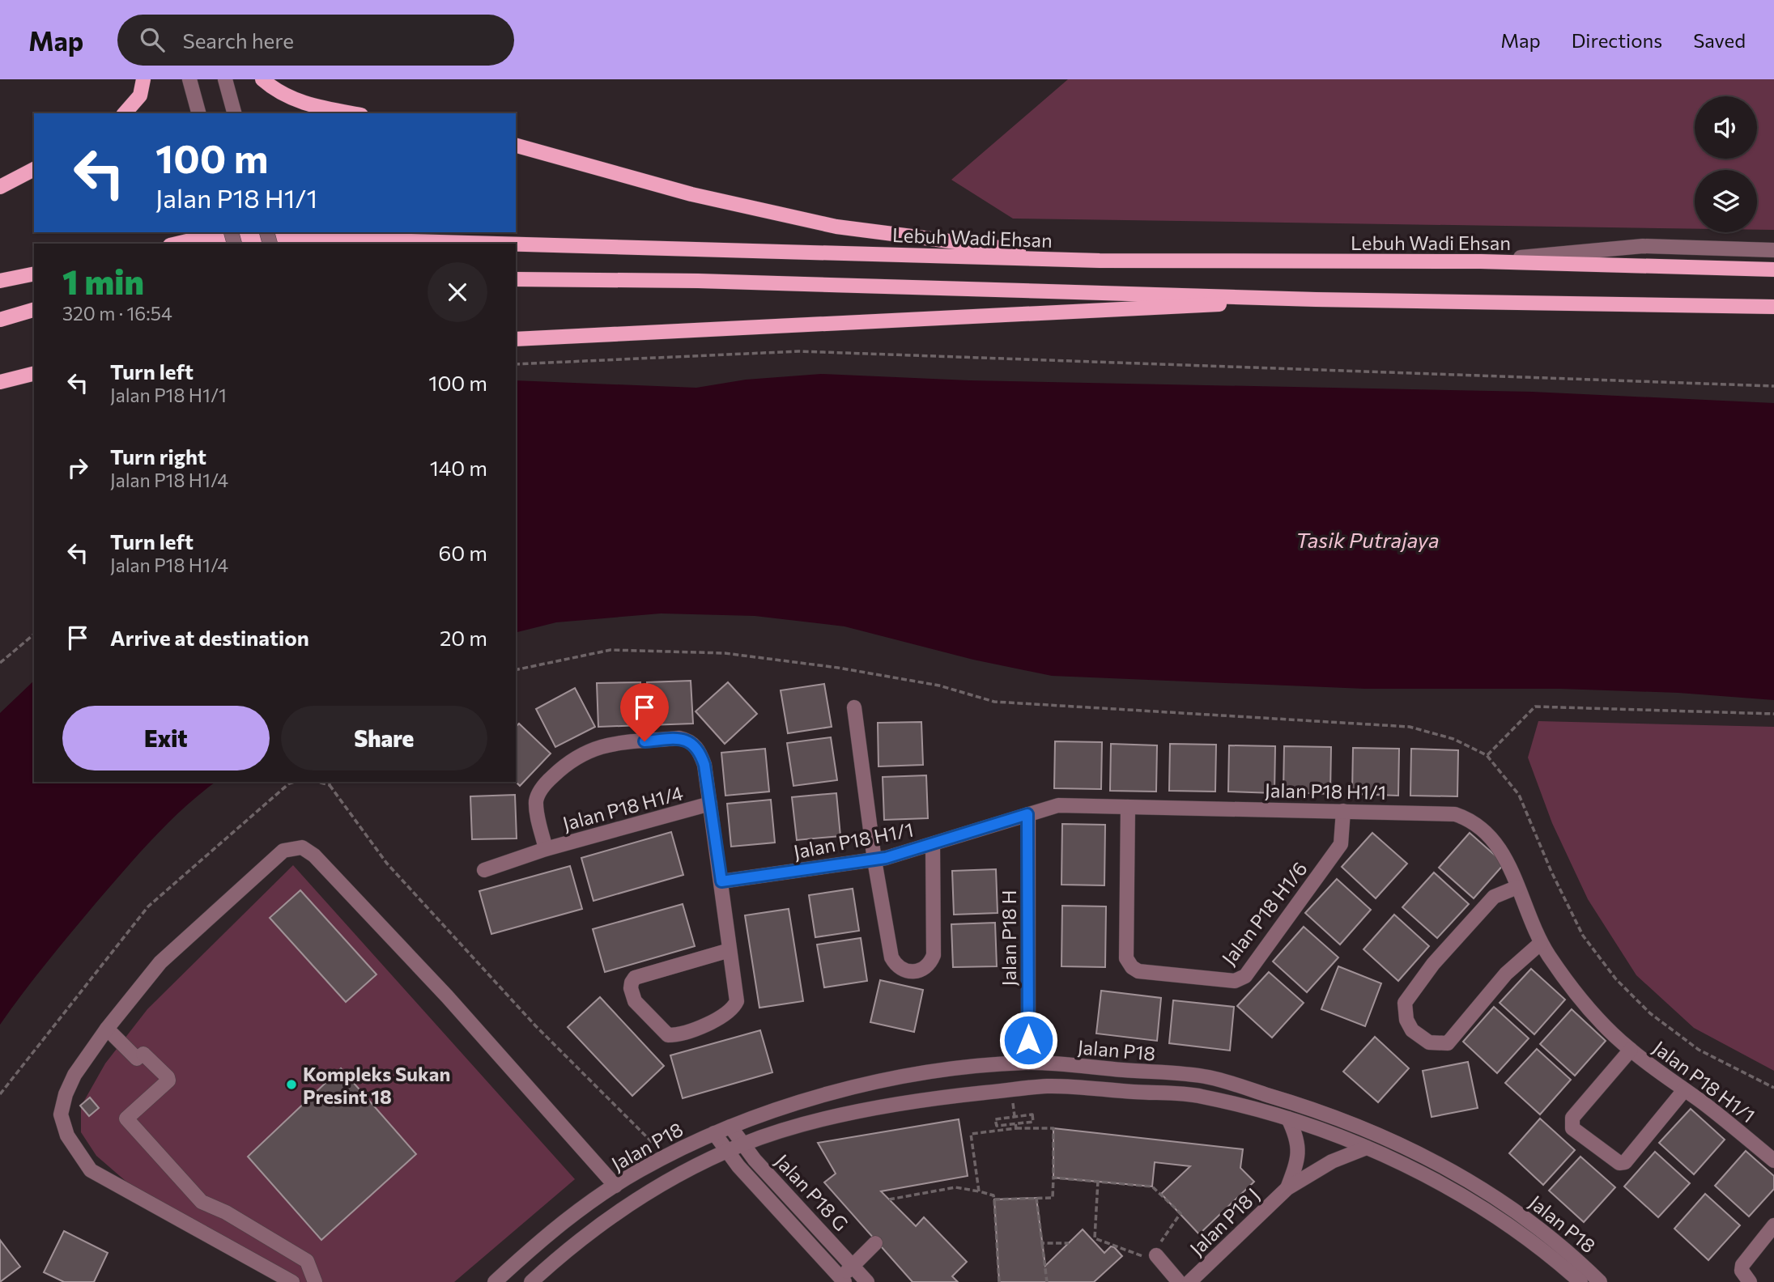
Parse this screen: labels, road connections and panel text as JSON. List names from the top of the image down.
{
  "streets": {
    "main road": ["Lebuh Wadi Ehsan"],
    "street": [
      "Jalan P18 H1/1",
      "Jalan P18 H1/4",
      "Jalan P18 H1/6",
      "Jalan P18 H",
      "Jalan P18",
      "Jalan P18 G",
      "Jalan P18 J"
    ]
  },
  "crossings": [
    ["Jalan P18 H1/1", "Jalan P18 H1/4"],
    ["Jalan P18 H1/1", "Jalan P18 H1/6"],
    ["Jalan P18 H1/1", "Jalan P18 H"],
    ["Jalan P18 H", "Jalan P18"],
    ["Jalan P18", "Jalan P18 G"],
    ["Jalan P18", "Jalan P18 J"]
  ],
  "water": ["Tasik Putrajaya"],
  "places": ["Kompleks Sukan Presint 18"],
  "page": {
    "header": "Map",
    "search": "Search here",
    "nav": ["Map", "Directions", "Saved"],
    "turn": ["100 m", "Jalan P18 H1/1"],
    "heading": ["1 min", "320 m · 16:54"],
    "list": [
      {
        "name": "Turn left",
        "note": "Jalan P18 H1/1",
        "value": "100 m"
      },
      {
        "name": "Turn right",
        "note": "Jalan P18 H1/4",
        "value": "140 m"
      },
      {
        "name": "Turn left",
        "note": "Jalan P18 H1/4",
        "value": "60 m"
      },
      {
        "name": "Arrive at destination",
        "value": "20 m"
      }
    ],
    "buttons": ["Exit", "Share"]
  }
}
